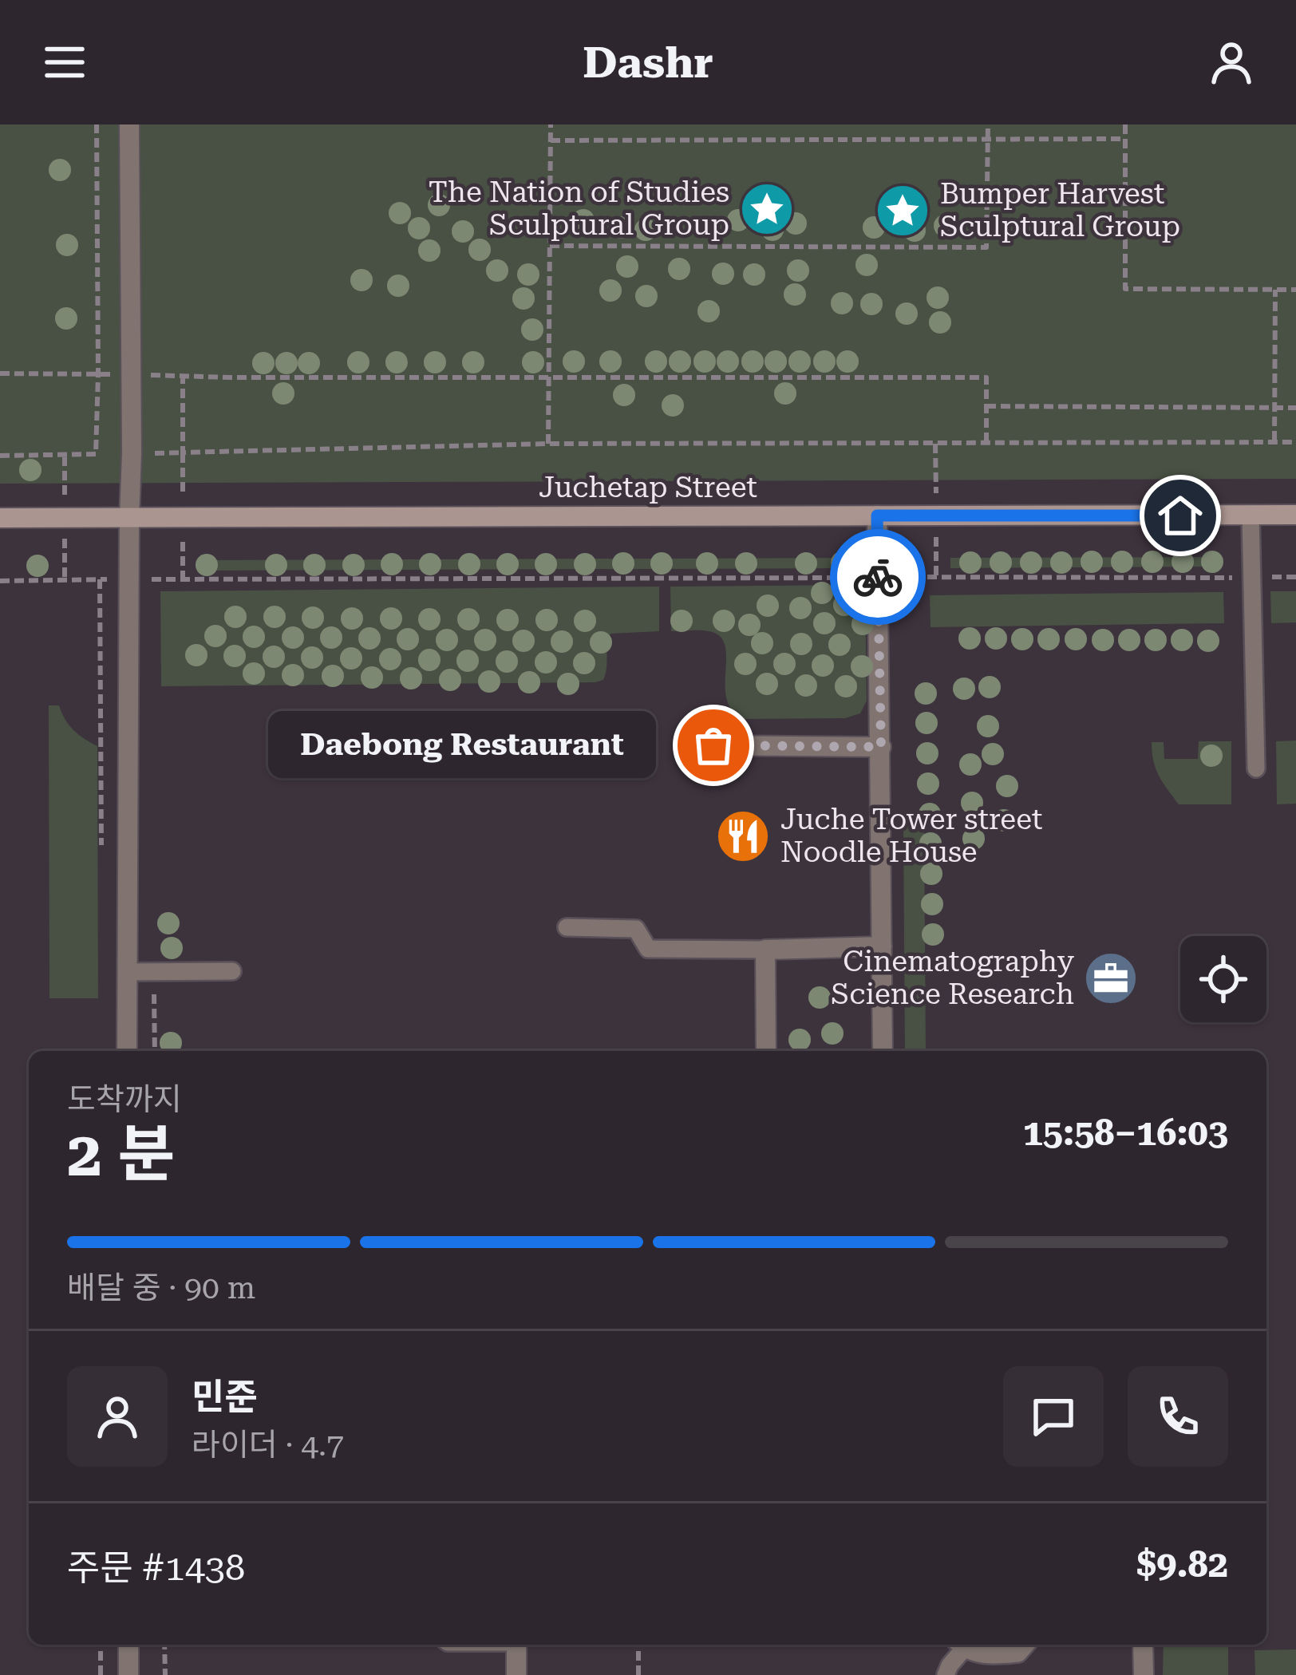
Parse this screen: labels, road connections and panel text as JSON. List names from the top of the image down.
{
  "streets": {
    "main road": ["Juchetap Street"]
  },
  "places": {
    "place": ["The Nation of Studies Sculptural Group", "Bumper Harvest Sculptural Group"],
    "other": ["Daebong Restaurant"],
    "restaurant": ["Juche Tower street Noodle House"],
    "office": ["Cinematography Science Research"]
  },
  "page": {
    "header": "Dashr",
    "bubble": "Daebong Restaurant",
    "heading": ["2 분", "도착까지", "15:58–16:03"],
    "panel": [
      "민준",
      "라이더 · 4.7",
      "주문 #1438",
      "$9.82"
    ],
    "bar": "배달 중 · 90 m"
  }
}
